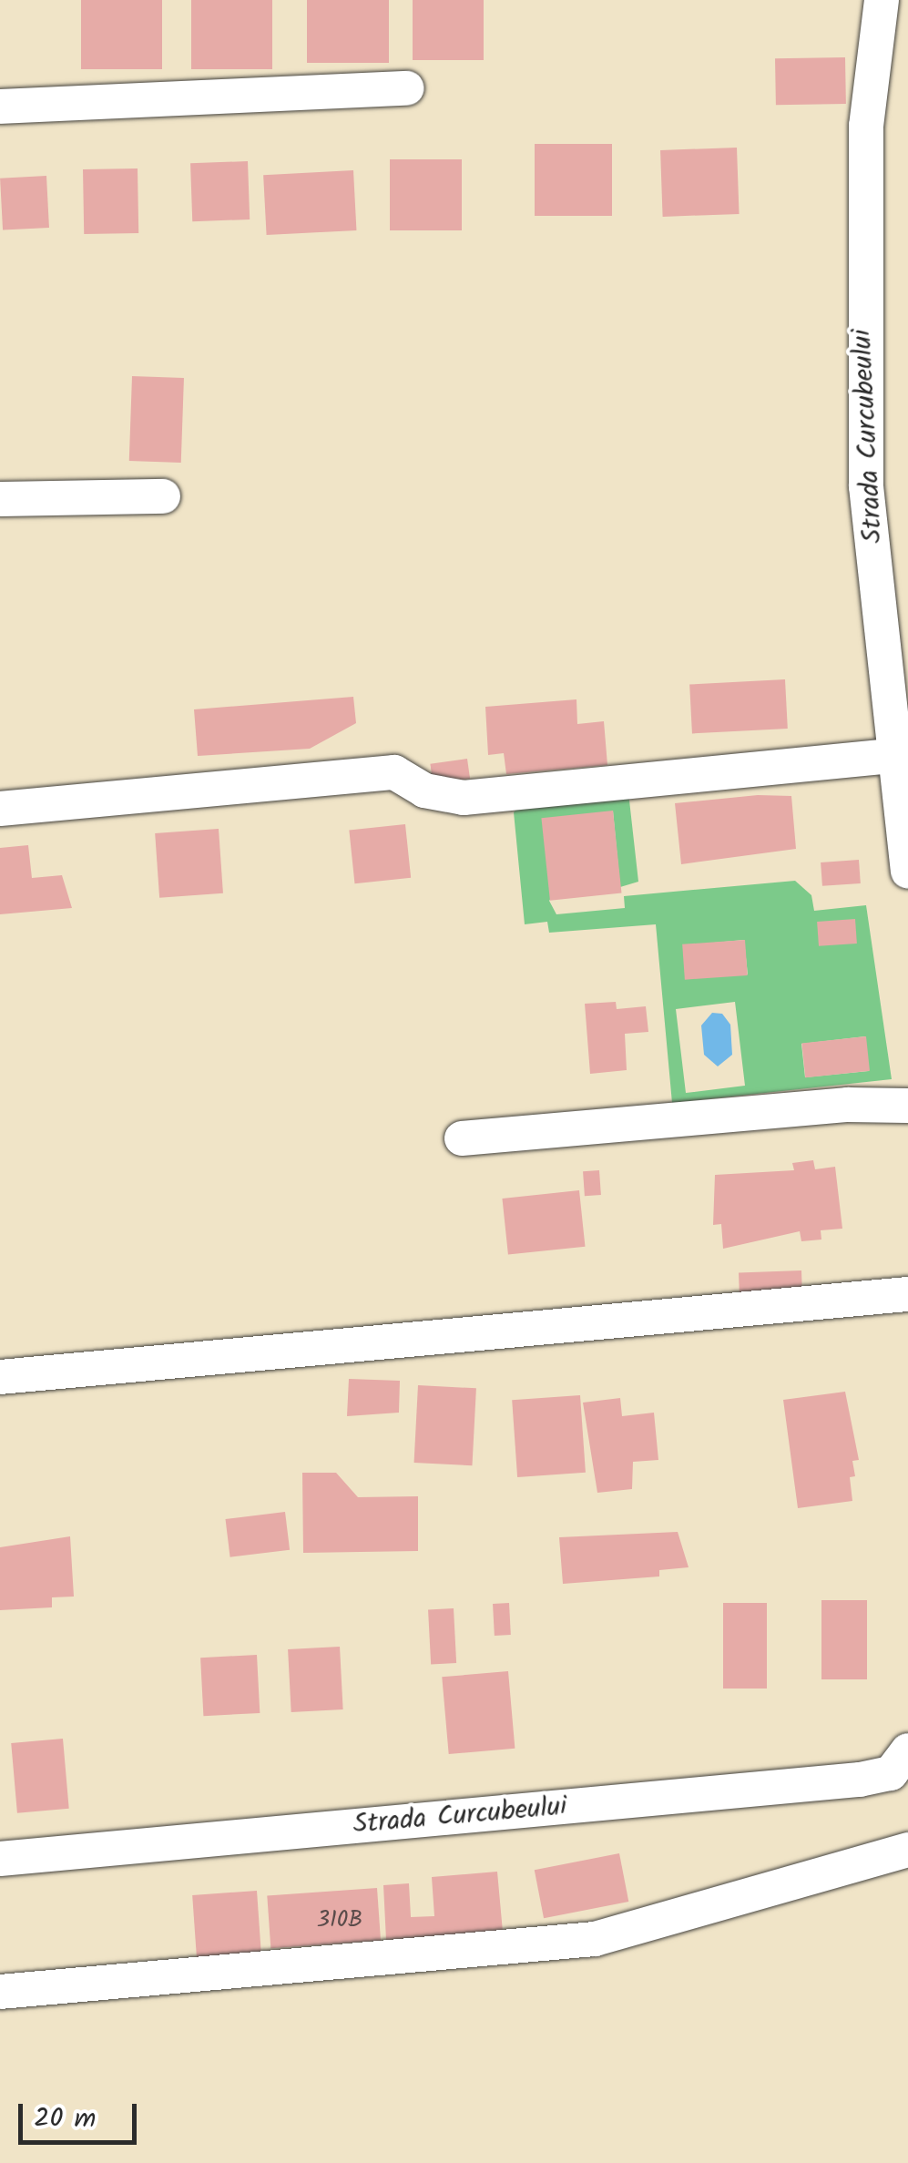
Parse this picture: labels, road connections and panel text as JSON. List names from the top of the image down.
{
  "streets": {
    "street": ["Strada Curcubeului"]
  },
  "house_numbers": ["310B"],
  "scale_bar": "20 m"
}
